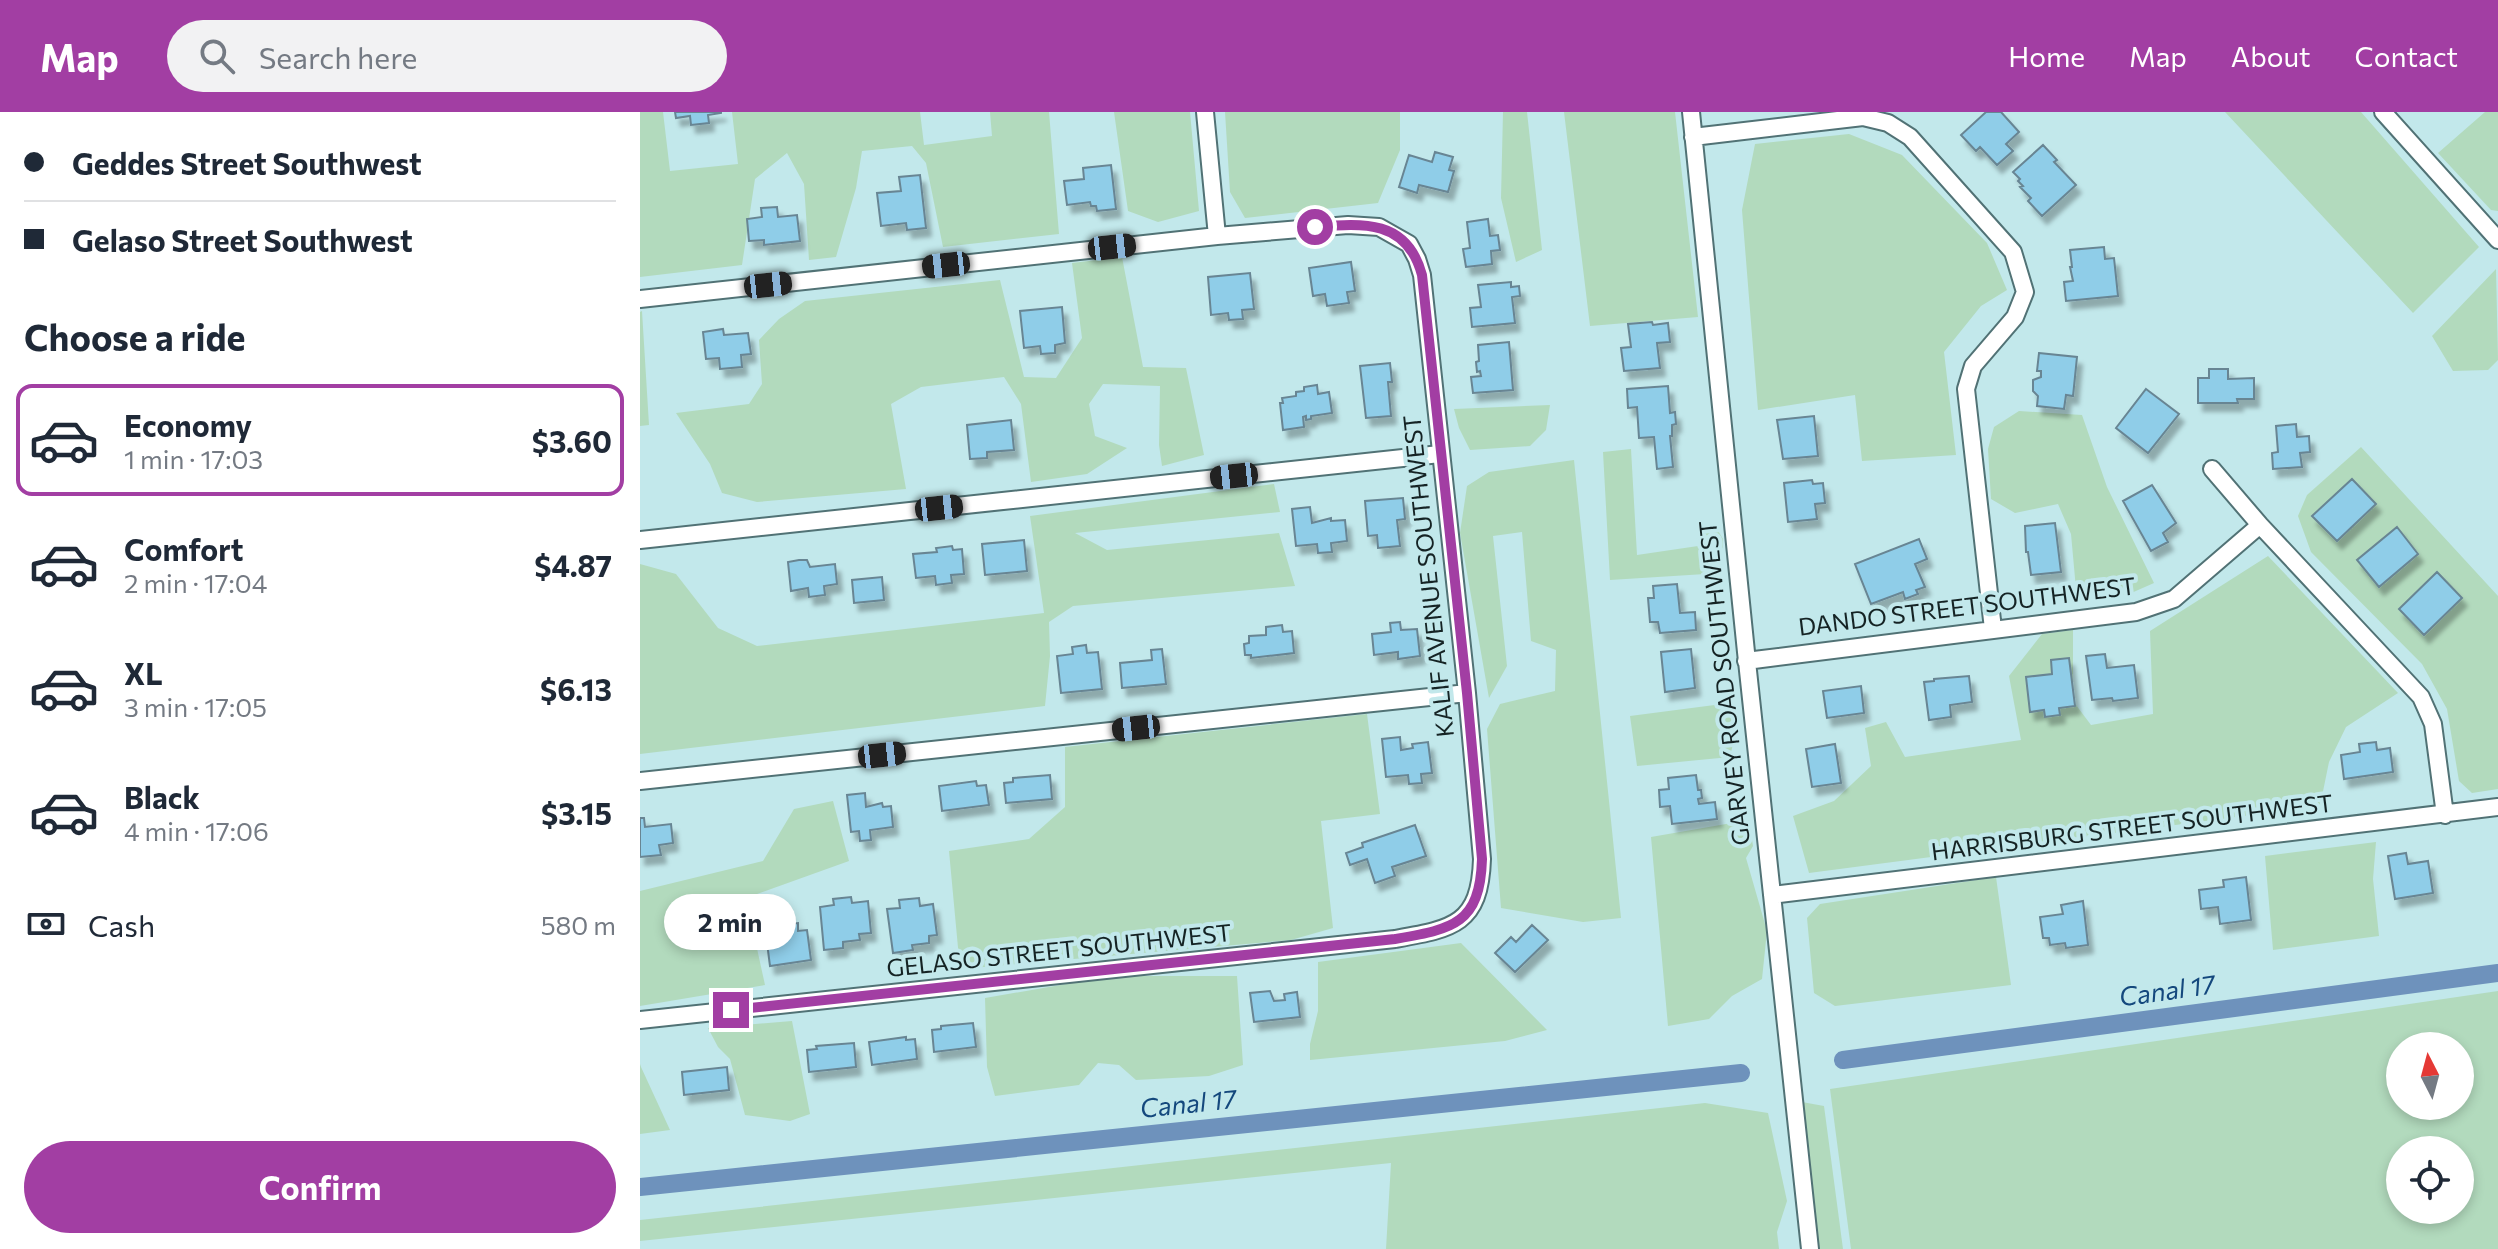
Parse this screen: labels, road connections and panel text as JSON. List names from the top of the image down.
{
  "streets": {
    "street": [
      "KALIF AVENUE SOUTHWEST",
      "DANDO STREET SOUTHWEST",
      "GARVEY ROAD SOUTHWEST",
      "HARRISBURG STREET SOUTHWEST",
      "GELASO STREET SOUTHWEST"
    ]
  },
  "crossings": [
    ["KALIF AVENUE SOUTHWEST", "GELASO STREET SOUTHWEST"],
    ["DANDO STREET SOUTHWEST", "GARVEY ROAD SOUTHWEST"],
    ["GARVEY ROAD SOUTHWEST", "HARRISBURG STREET SOUTHWEST"]
  ],
  "water": ["Canal 17"],
  "north": "top",
  "page": {
    "header": "Map",
    "search": "Search here",
    "nav": [
      "Home",
      "Map",
      "About",
      "Contact"
    ],
    "banner": ["Geddes Street Southwest", "Gelaso Street Southwest"],
    "heading": "Choose a ride",
    "list": [
      {
        "name": "Economy",
        "note": "1 min · 17:03",
        "value": "$3.60"
      },
      {
        "name": "Comfort",
        "note": "2 min · 17:04",
        "value": "$4.87"
      },
      {
        "name": "XL",
        "note": "3 min · 17:05",
        "value": "$6.13"
      },
      {
        "name": "Black",
        "note": "4 min · 17:06",
        "value": "$3.15"
      }
    ],
    "pay": ["Cash", "580 m"],
    "bubble": "2 min",
    "buttons": "Confirm"
  }
}
